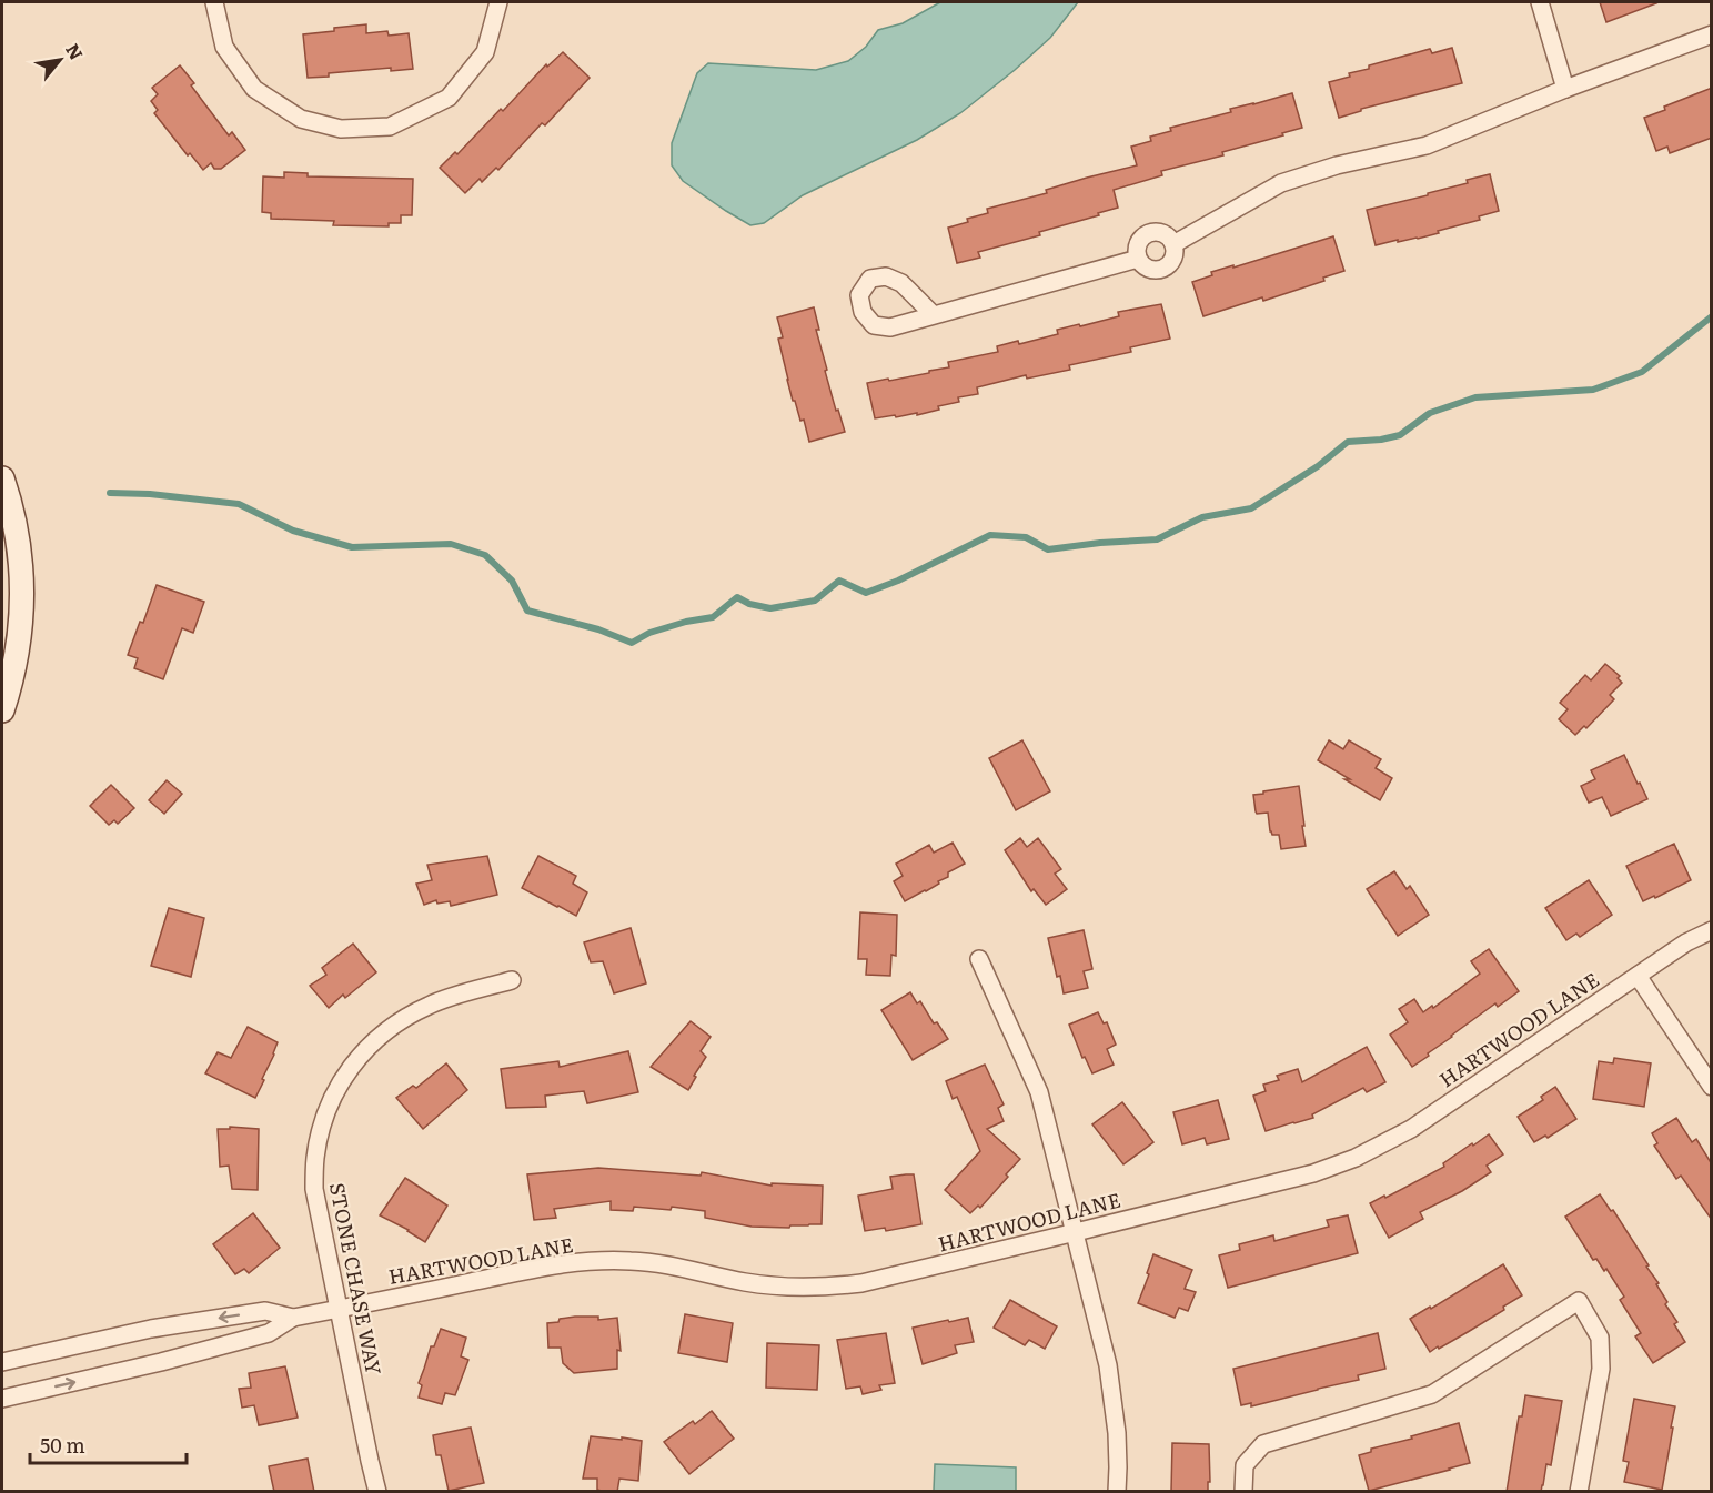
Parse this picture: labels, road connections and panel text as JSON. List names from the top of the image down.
{
  "streets": {
    "street": ["HARTWOOD LANE", "STONE CHASE WAY"]
  },
  "crossings": [
    ["HARTWOOD LANE", "STONE CHASE WAY"]
  ],
  "scale_bar": "50 m",
  "north": "top right"
}
